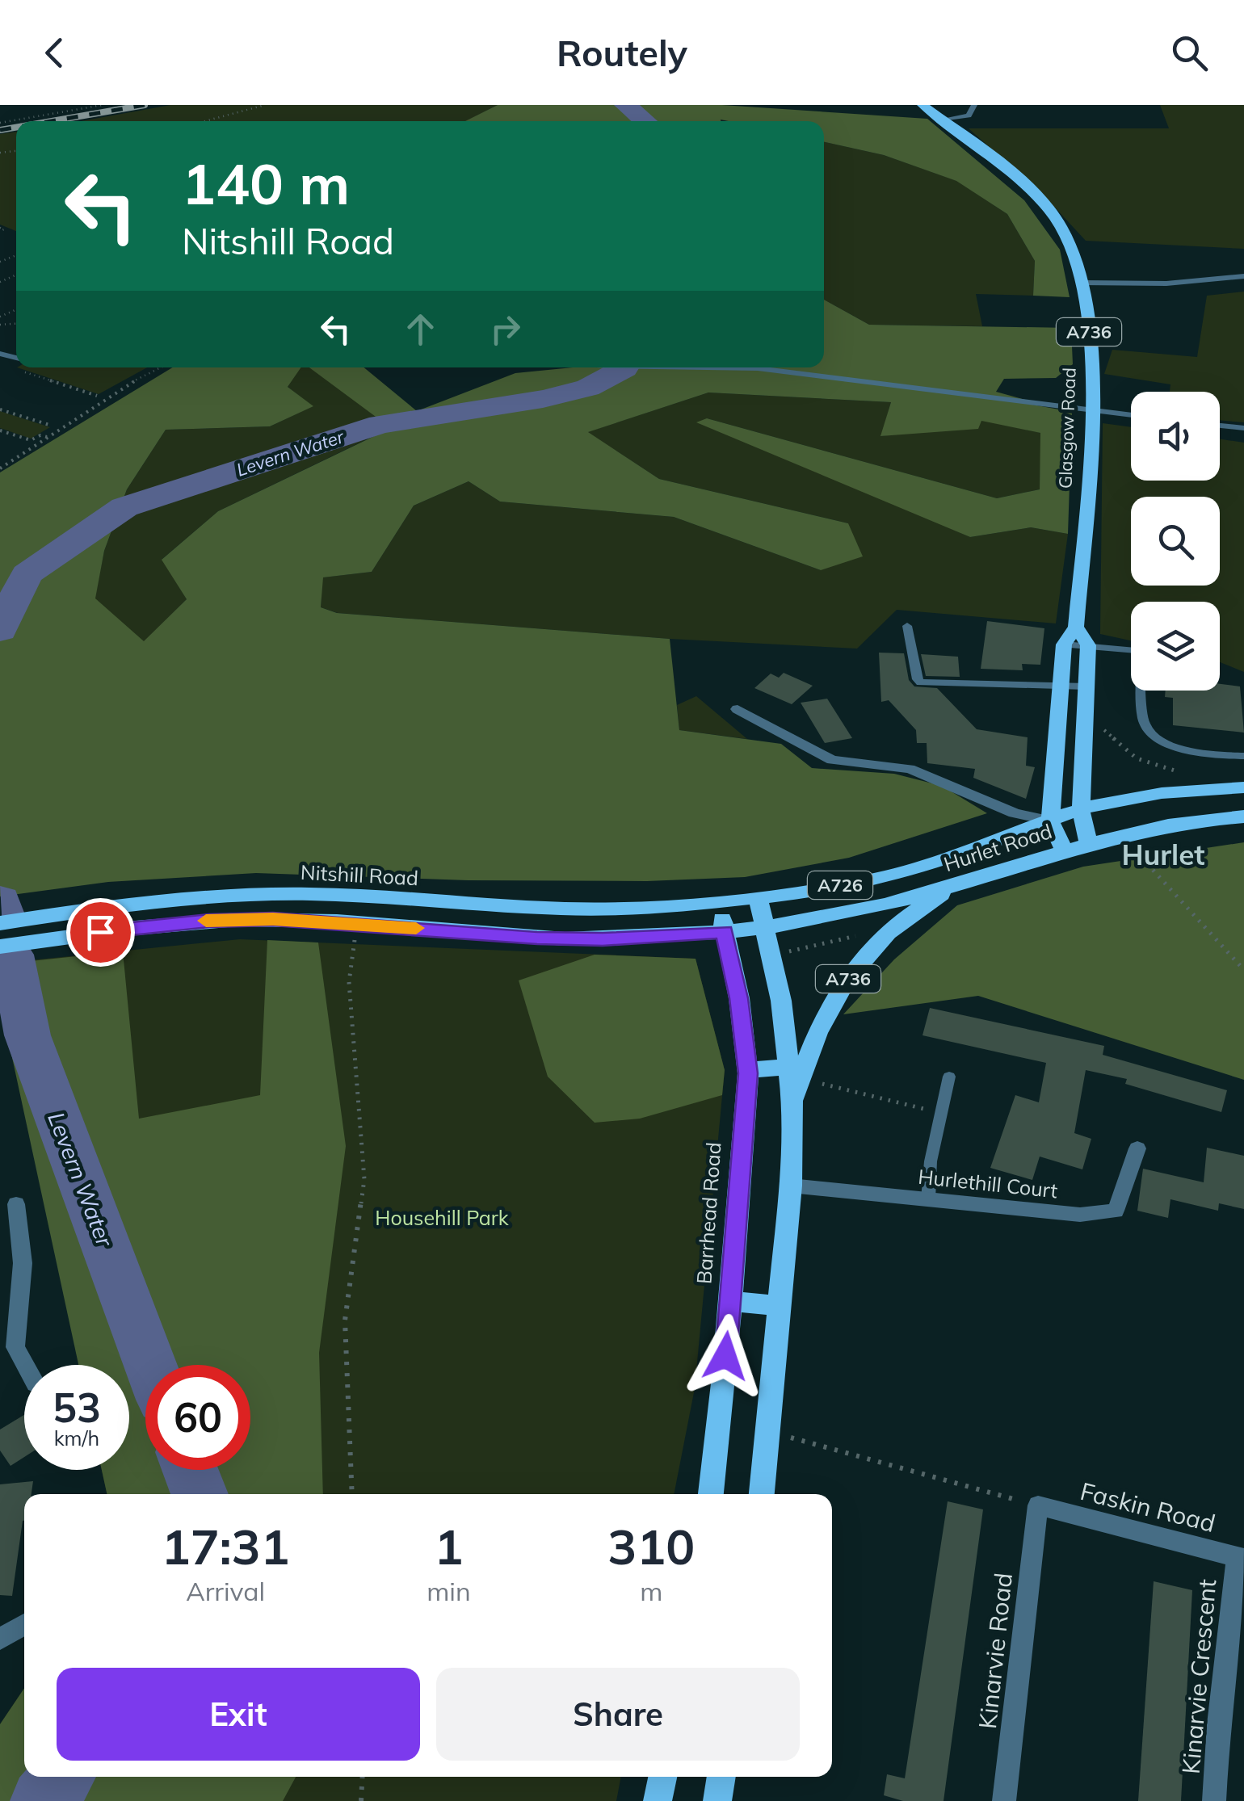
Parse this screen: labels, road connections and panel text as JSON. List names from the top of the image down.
{
  "streets": {
    "main road": [
      "A736",
      "Glasgow Road",
      "Hurlet Road",
      "Nitshill Road",
      "A726",
      "Barrhead Road"
    ],
    "street": [
      "Hurlethill Court",
      "Faskin Road",
      "Kinarvie Road",
      "Kinarvie Crescent"
    ]
  },
  "crossings": [
    ["A736", "Hurlet Road"],
    ["A736", "A726"],
    ["A736", "Hurlethill Court"],
    ["Hurlet Road", "A726"],
    ["Nitshill Road", "A726"],
    ["Nitshill Road", "Barrhead Road"],
    ["A726", "Barrhead Road"],
    ["Faskin Road", "Kinarvie Road"],
    ["Faskin Road", "Kinarvie Crescent"]
  ],
  "districts": ["Hurlet"],
  "water": ["Levern Water"],
  "parks": ["Househill Park"],
  "page": {
    "header": "Routely",
    "turn": ["140 m", "Nitshill Road"],
    "speed": "53 km/h",
    "limit": "60",
    "eta": [
      "17:31",
      "Arrival",
      "1",
      "min",
      "310",
      "m"
    ],
    "buttons": ["Exit", "Share"]
  }
}
